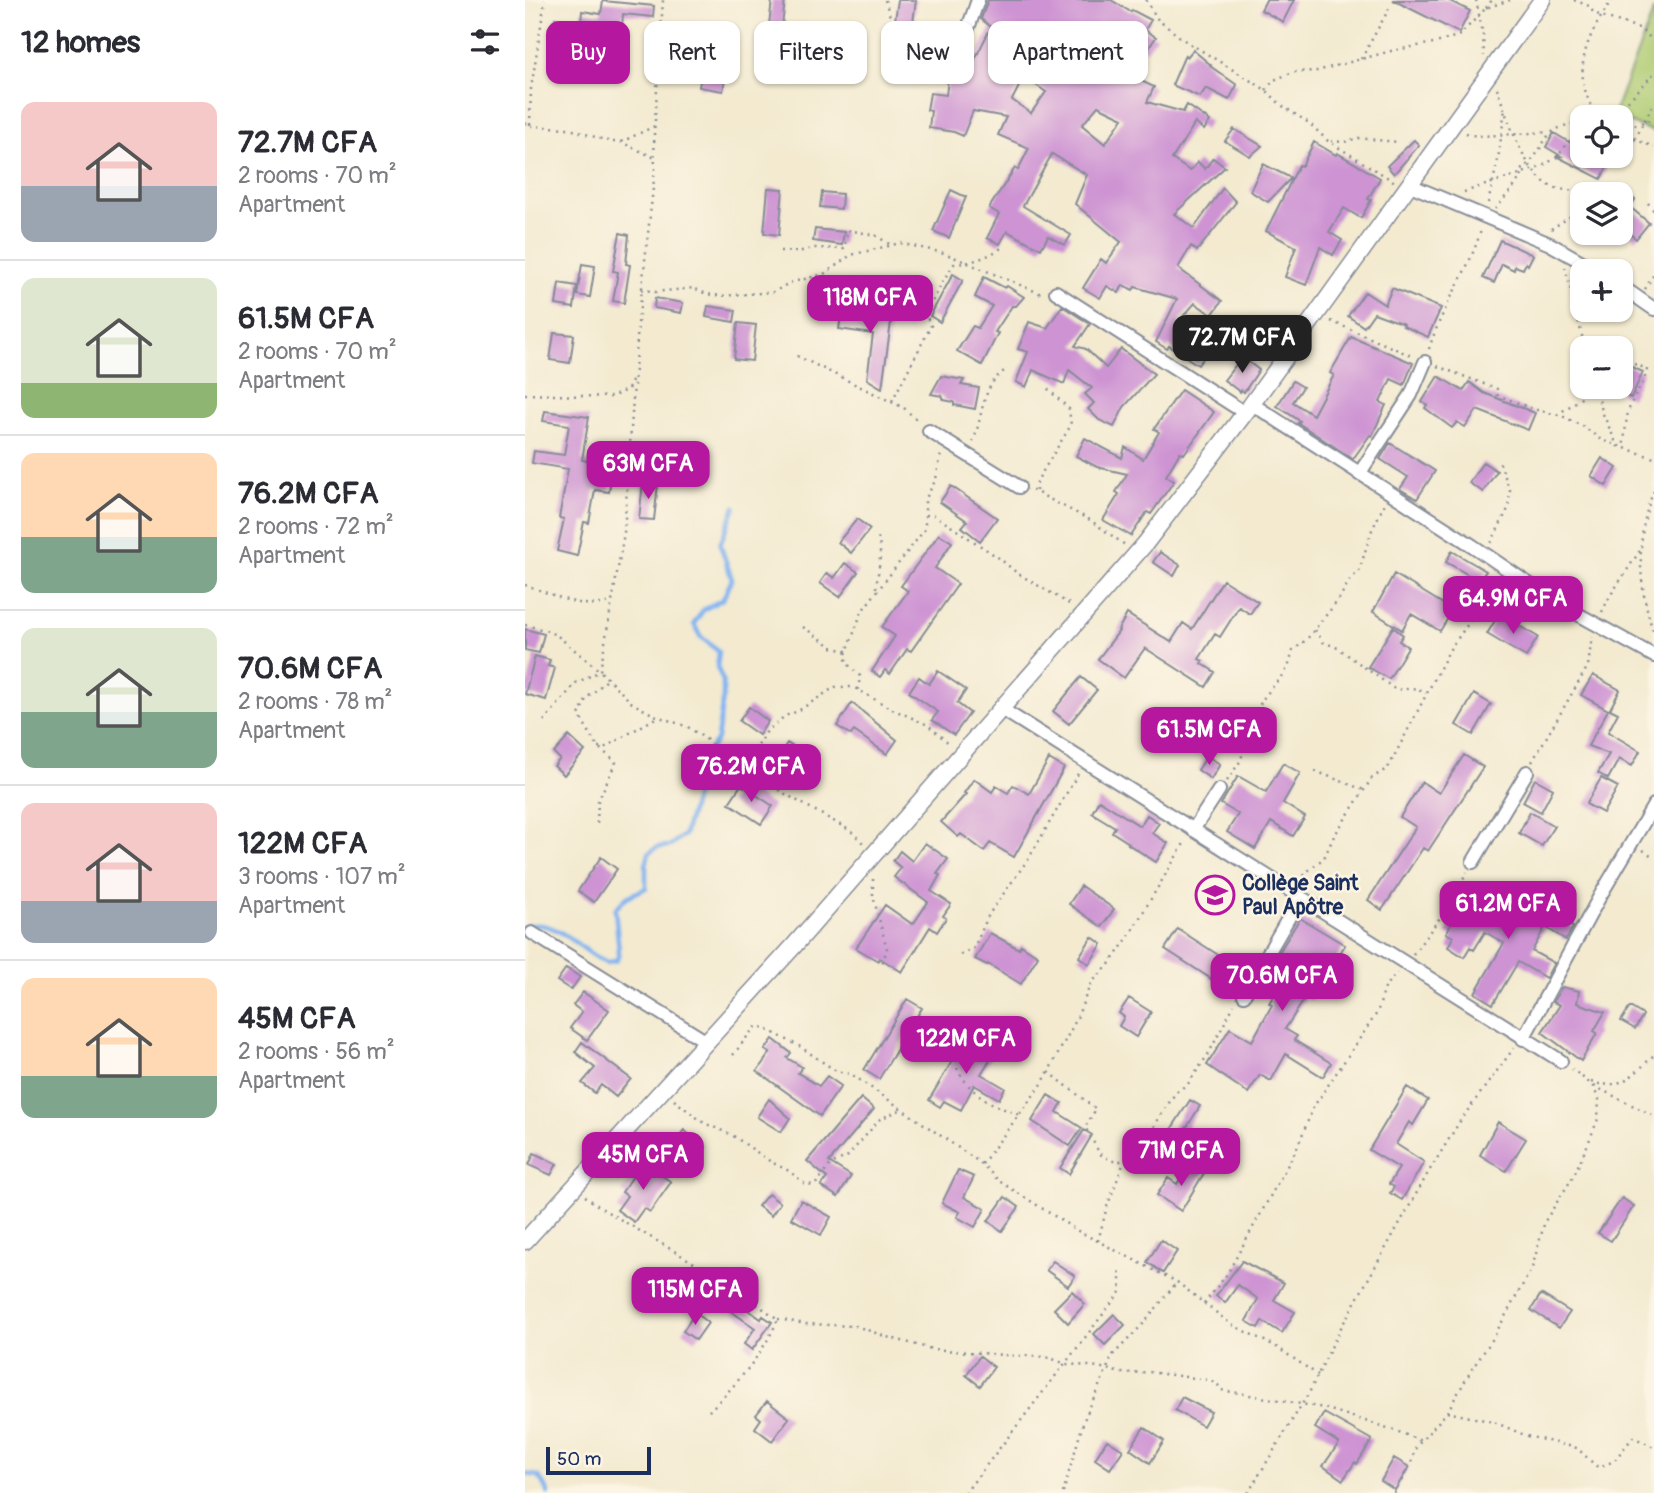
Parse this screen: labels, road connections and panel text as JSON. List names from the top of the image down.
{
  "places": {
    "school or university": ["Collège Saint Paul Apôtre"]
  },
  "scale_bar": "50 m",
  "page": {
    "heading": "12 homes",
    "chip": [
      "Buy",
      "Rent",
      "Filters",
      "New",
      "Apartment"
    ],
    "list": [
      {
        "name": "72.7M CFA",
        "note": "2 rooms · 70 m² · Apartment"
      },
      {
        "name": "61.5M CFA",
        "note": "2 rooms · 70 m² · Apartment"
      },
      {
        "name": "76.2M CFA",
        "note": "2 rooms · 72 m² · Apartment"
      },
      {
        "name": "70.6M CFA",
        "note": "2 rooms · 78 m² · Apartment"
      },
      {
        "name": "122M CFA",
        "note": "3 rooms · 107 m² · Apartment"
      },
      {
        "name": "45M CFA",
        "note": "2 rooms · 56 m² · Apartment"
      }
    ],
    "map_buttons": ["+", "−"],
    "price": [
      "118M CFA",
      "72.7M CFA",
      "63M CFA",
      "64.9M CFA",
      "61.5M CFA",
      "76.2M CFA",
      "61.2M CFA",
      "70.6M CFA",
      "122M CFA",
      "71M CFA",
      "45M CFA",
      "115M CFA"
    ],
    "scale": "50 m"
  }
}
